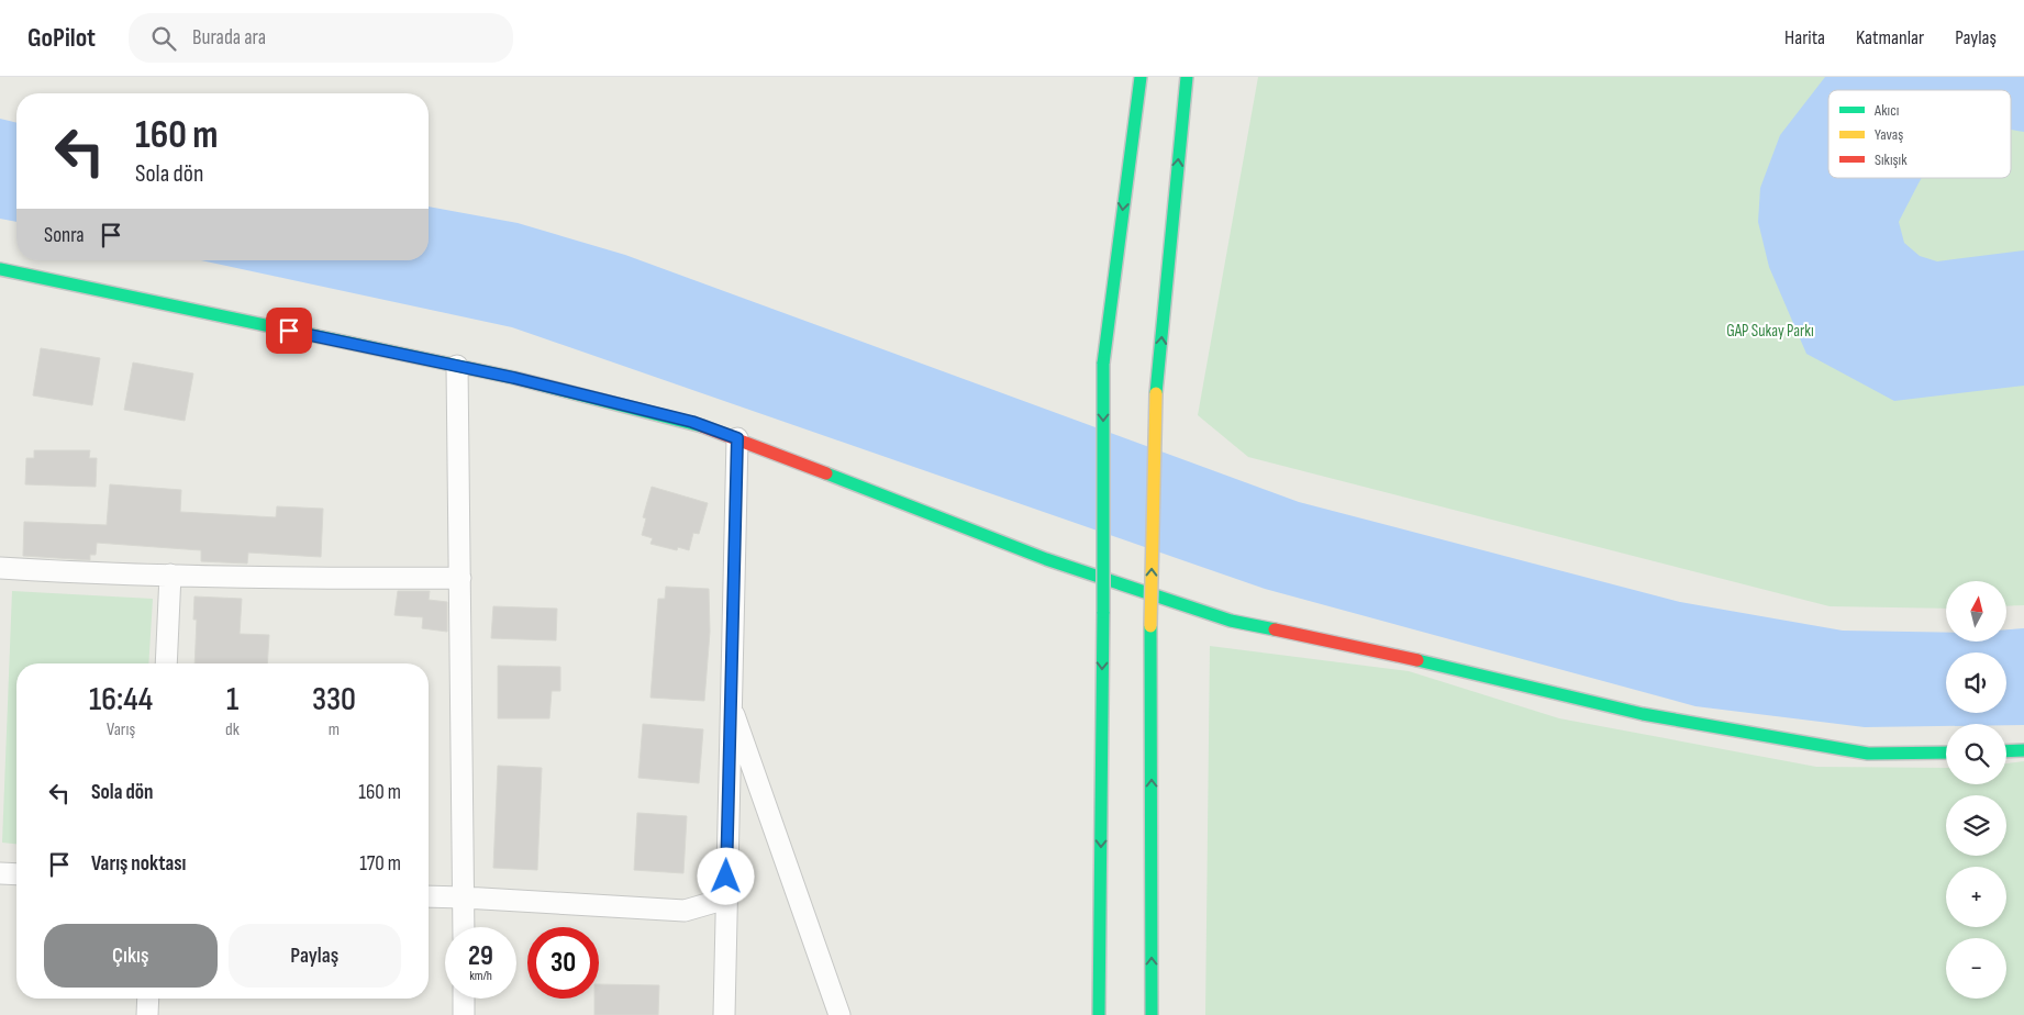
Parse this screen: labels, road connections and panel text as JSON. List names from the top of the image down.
{
  "parks": ["GAP Sukay Parkı"],
  "legend": ["Akıcı", "Yavaş", "Sıkışık"],
  "north": "top",
  "page": {
    "header": "GoPilot",
    "search": "Burada ara",
    "nav": ["Harita", "Katmanlar", "Paylaş"],
    "turn": ["160 m", "Sola dön"],
    "then": "Sonra",
    "map_buttons": ["+", "−"],
    "eta": [
      "16:44",
      "Varış",
      "1",
      "dk",
      "330",
      "m"
    ],
    "list": [
      {
        "name": "Sola dön",
        "value": "160 m"
      },
      {
        "name": "Varış noktası",
        "value": "170 m"
      }
    ],
    "buttons": ["Çıkış", "Paylaş"],
    "speed": "29 km/h",
    "limit": "30"
  }
}
